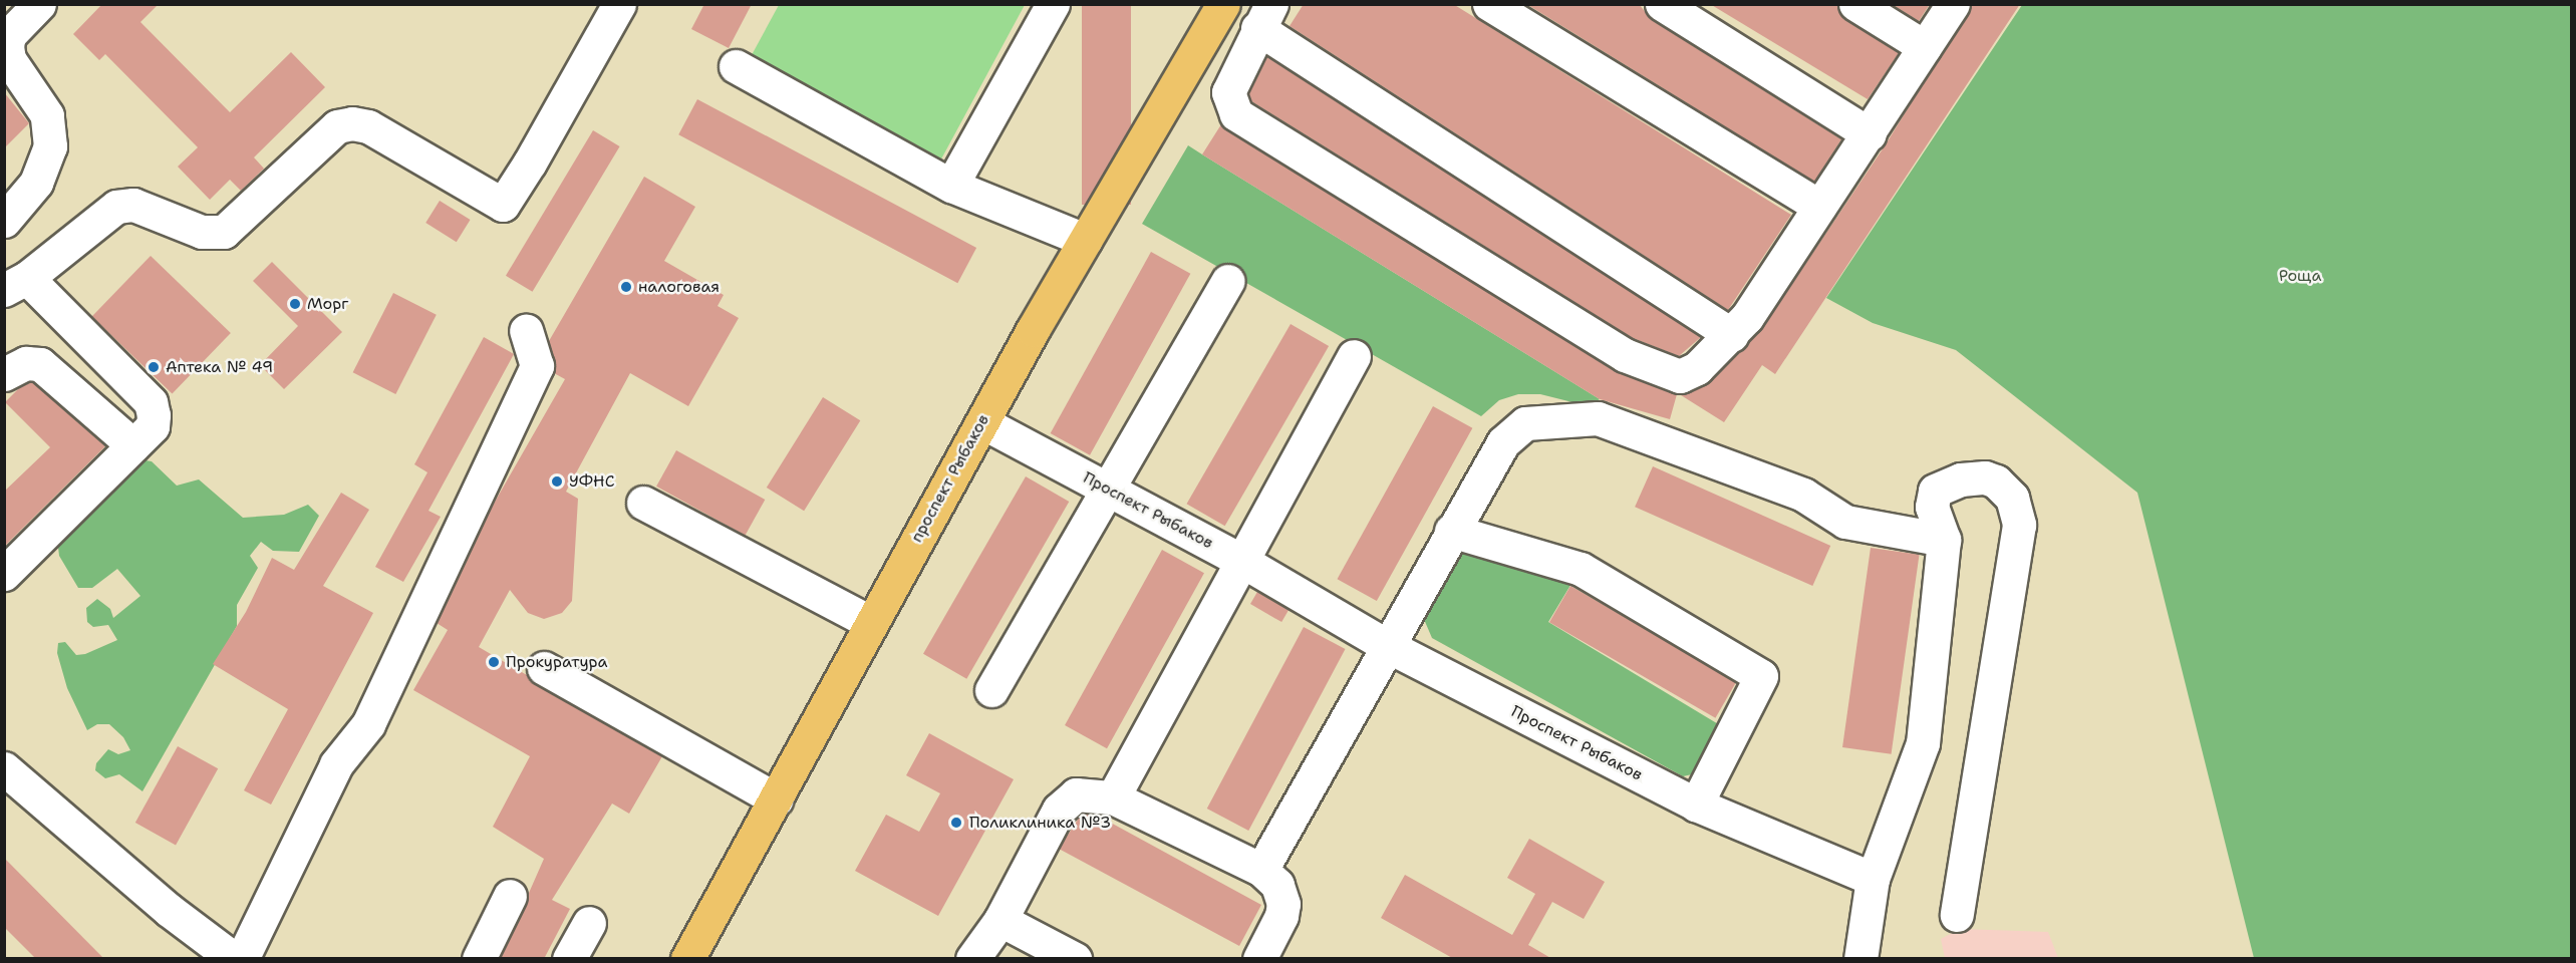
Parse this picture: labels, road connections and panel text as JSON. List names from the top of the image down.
{
  "streets": {
    "main road": ["проспект Рыбаков"],
    "street": ["Проспект Рыбаков"]
  },
  "crossings": [
    ["проспект Рыбаков", "Проспект Рыбаков"]
  ],
  "parks": ["Роща"],
  "places": [
    "налоговая",
    "Морг",
    "Аптека № 49",
    "УФНС",
    "Прокуратура",
    "Поликлиника №3"
  ]
}
